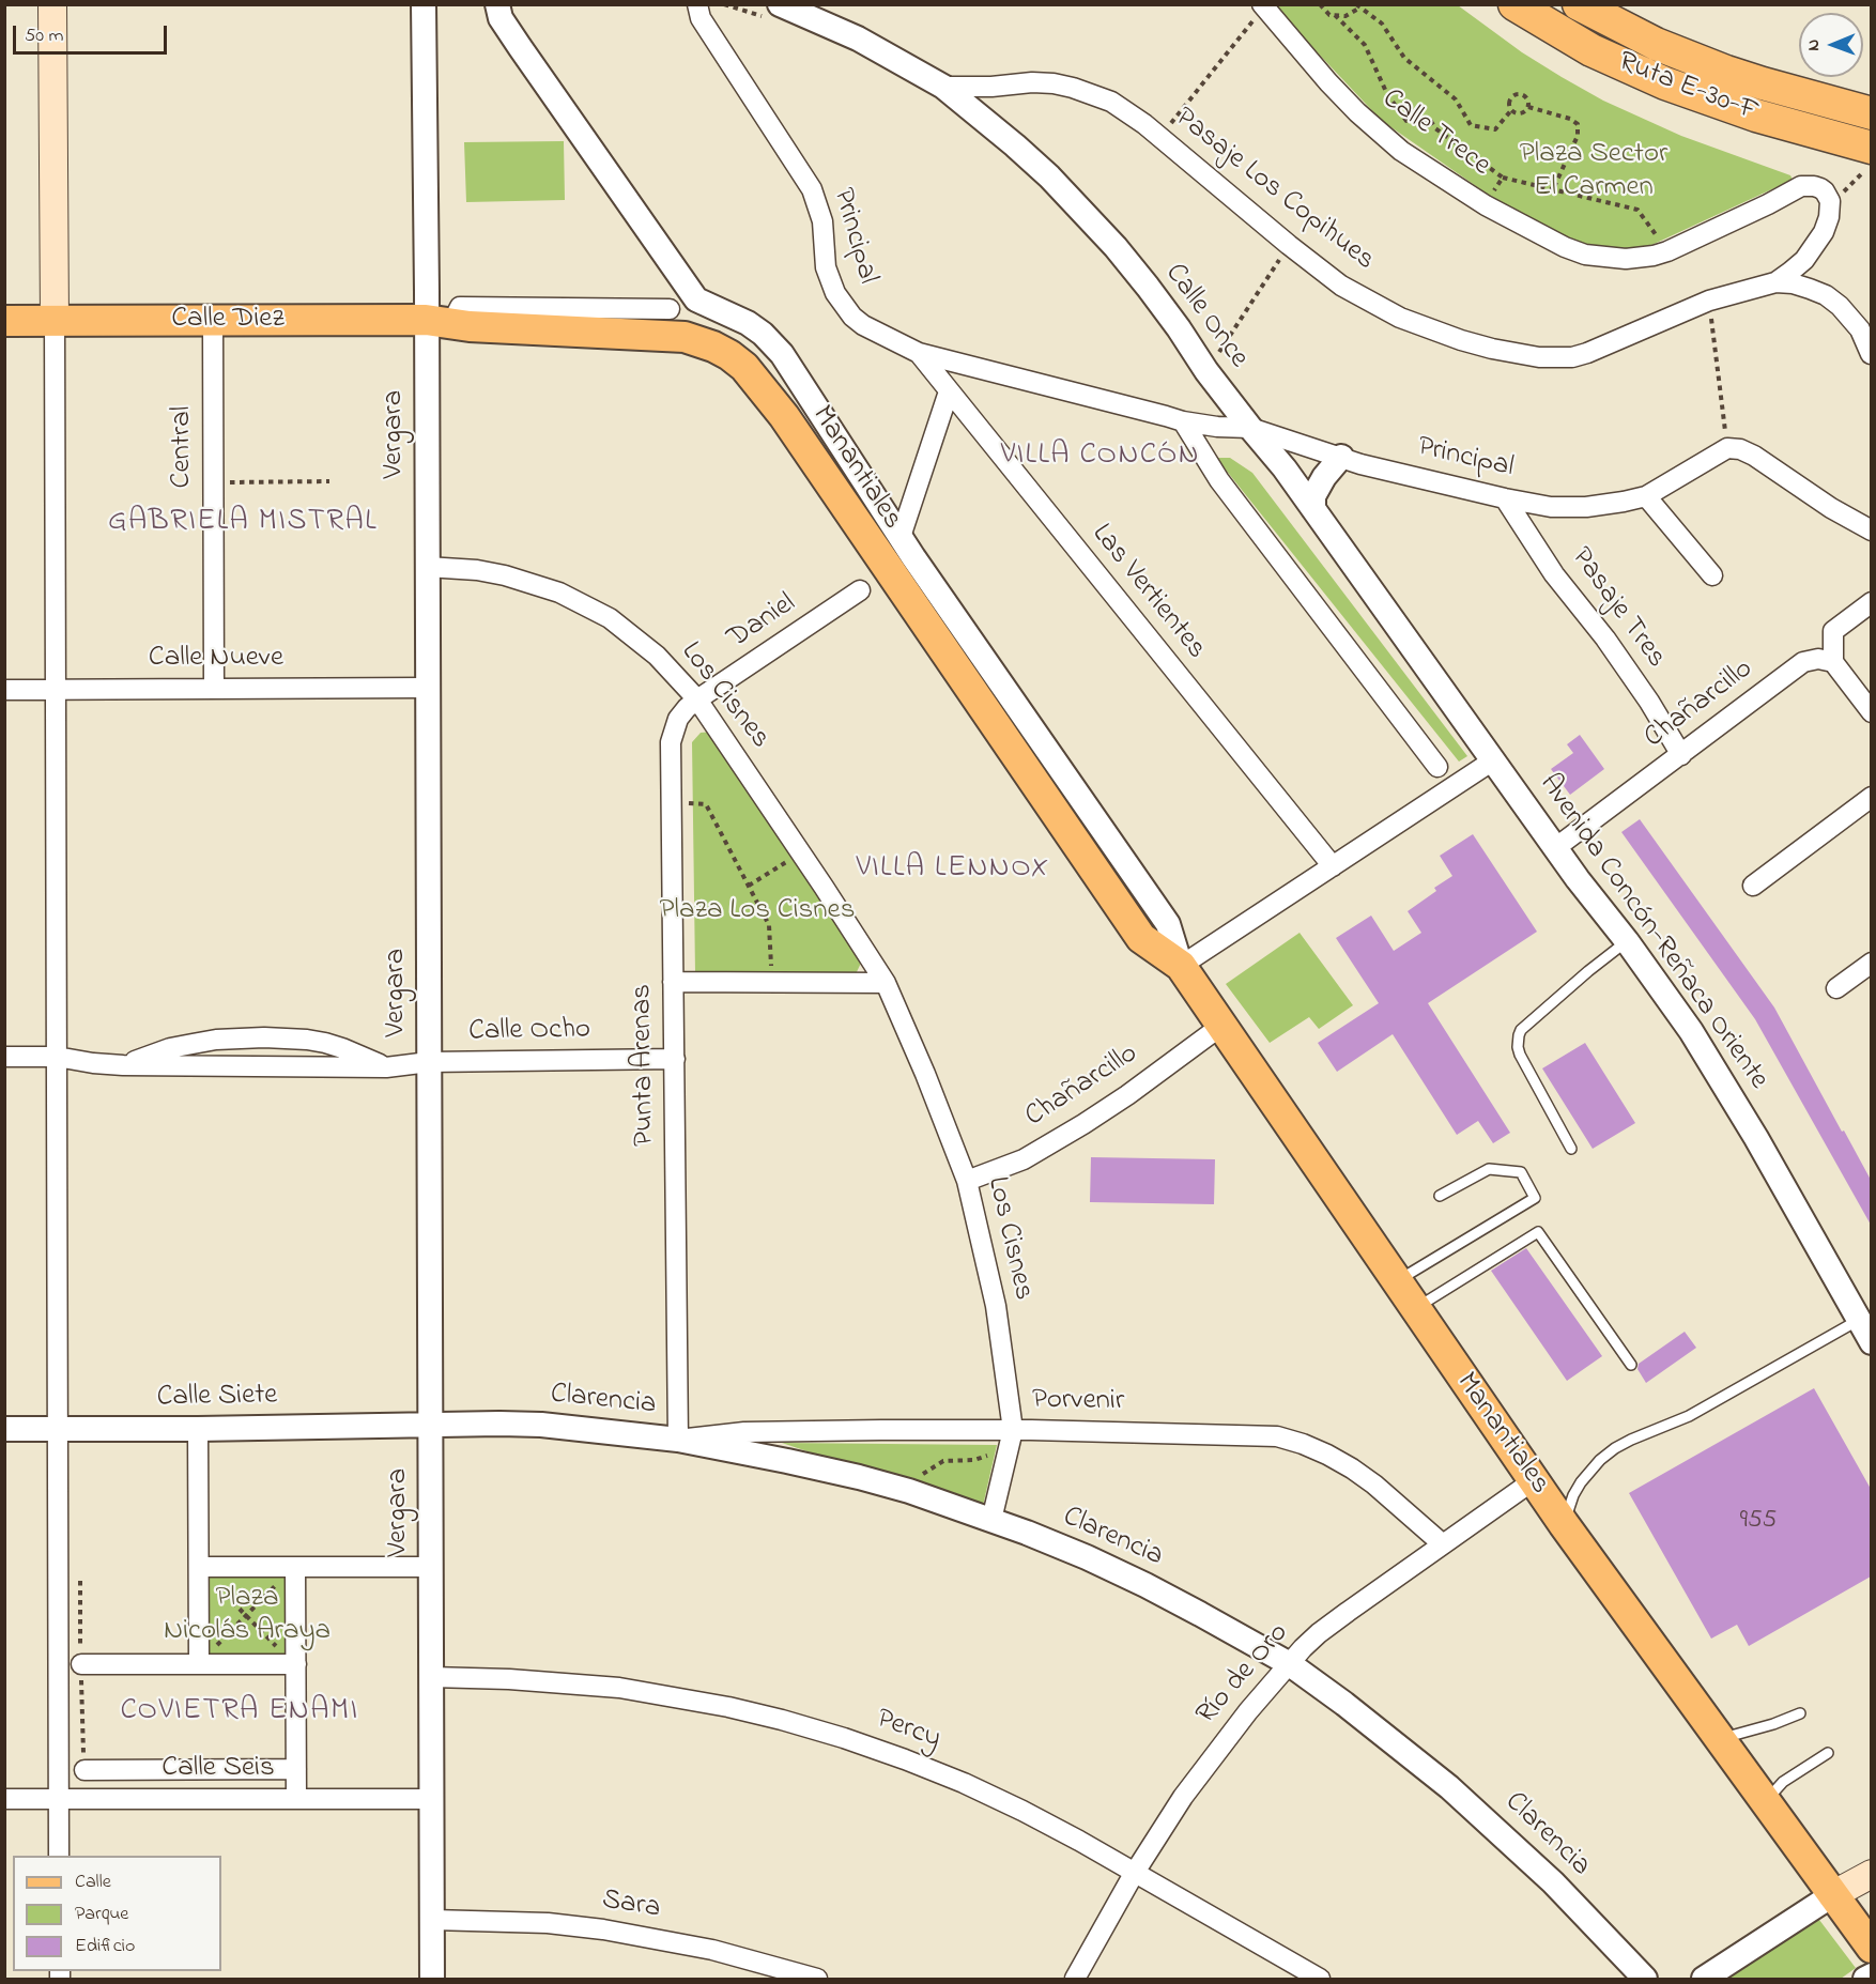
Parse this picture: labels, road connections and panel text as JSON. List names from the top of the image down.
{
  "streets": {
    "highway": ["Ruta E-30-F"],
    "main road": ["Calle Diez", "Manantiales"],
    "street": [
      "Calle Trece",
      "Pasaje Los Copihues",
      "Principal",
      "Calle Once",
      "Vergara",
      "Central",
      "Las Vertientes",
      "Pasaje Tres",
      "Daniel",
      "Calle Nueve",
      "Los Cisnes",
      "Chañarcillo",
      "Avenida Concón-Reñaca Oriente",
      "Calle Ocho",
      "Punta Arenas",
      "Calle Siete",
      "Clarencia",
      "Porvenir",
      "Río de Oro",
      "Percy",
      "Calle Seis",
      "Sara"
    ]
  },
  "crossings": [
    ["Calle Trece", "Pasaje Los Copihues"],
    ["Pasaje Los Copihues", "Calle Once"],
    ["Principal", "Calle Once"],
    ["Principal", "Las Vertientes"],
    ["Principal", "Pasaje Tres"],
    ["Calle Once", "Avenida Concón-Reñaca Oriente"],
    ["Calle Diez", "Vergara"],
    ["Calle Diez", "Central"],
    ["Calle Diez", "Manantiales"],
    ["Vergara", "Calle Nueve"],
    ["Vergara", "Los Cisnes"],
    ["Vergara", "Calle Ocho"],
    ["Vergara", "Calle Siete"],
    ["Vergara", "Clarencia"],
    ["Vergara", "Percy"],
    ["Vergara", "Calle Seis"],
    ["Vergara", "Sara"],
    ["Central", "Calle Nueve"],
    ["Manantiales", "Chañarcillo"],
    ["Manantiales", "Río de Oro"],
    ["Pasaje Tres", "Chañarcillo"],
    ["Daniel", "Los Cisnes"],
    ["Daniel", "Punta Arenas"],
    ["Los Cisnes", "Chañarcillo"],
    ["Los Cisnes", "Punta Arenas"],
    ["Los Cisnes", "Clarencia"],
    ["Los Cisnes", "Porvenir"],
    ["Chañarcillo", "Avenida Concón-Reñaca Oriente"],
    ["Calle Ocho", "Punta Arenas"],
    ["Punta Arenas", "Clarencia"],
    ["Punta Arenas", "Porvenir"],
    ["Calle Siete", "Clarencia"],
    ["Clarencia", "Porvenir"],
    ["Clarencia", "Río de Oro"],
    ["Porvenir", "Río de Oro"],
    ["Río de Oro", "Percy"]
  ],
  "districts": [
    "VILLA CONCÓN",
    "GABRIELA MISTRAL",
    "VILLA LENNOX",
    "COVIETRA ENAMI"
  ],
  "parks": ["Plaza Sector El Carmen", "Plaza Los Cisnes", "Plaza Nicolás Araya"],
  "house_numbers": ["955"],
  "legend": ["Calle", "Parque", "Edificio"],
  "scale_bar": "50 m",
  "north": "left"
}
